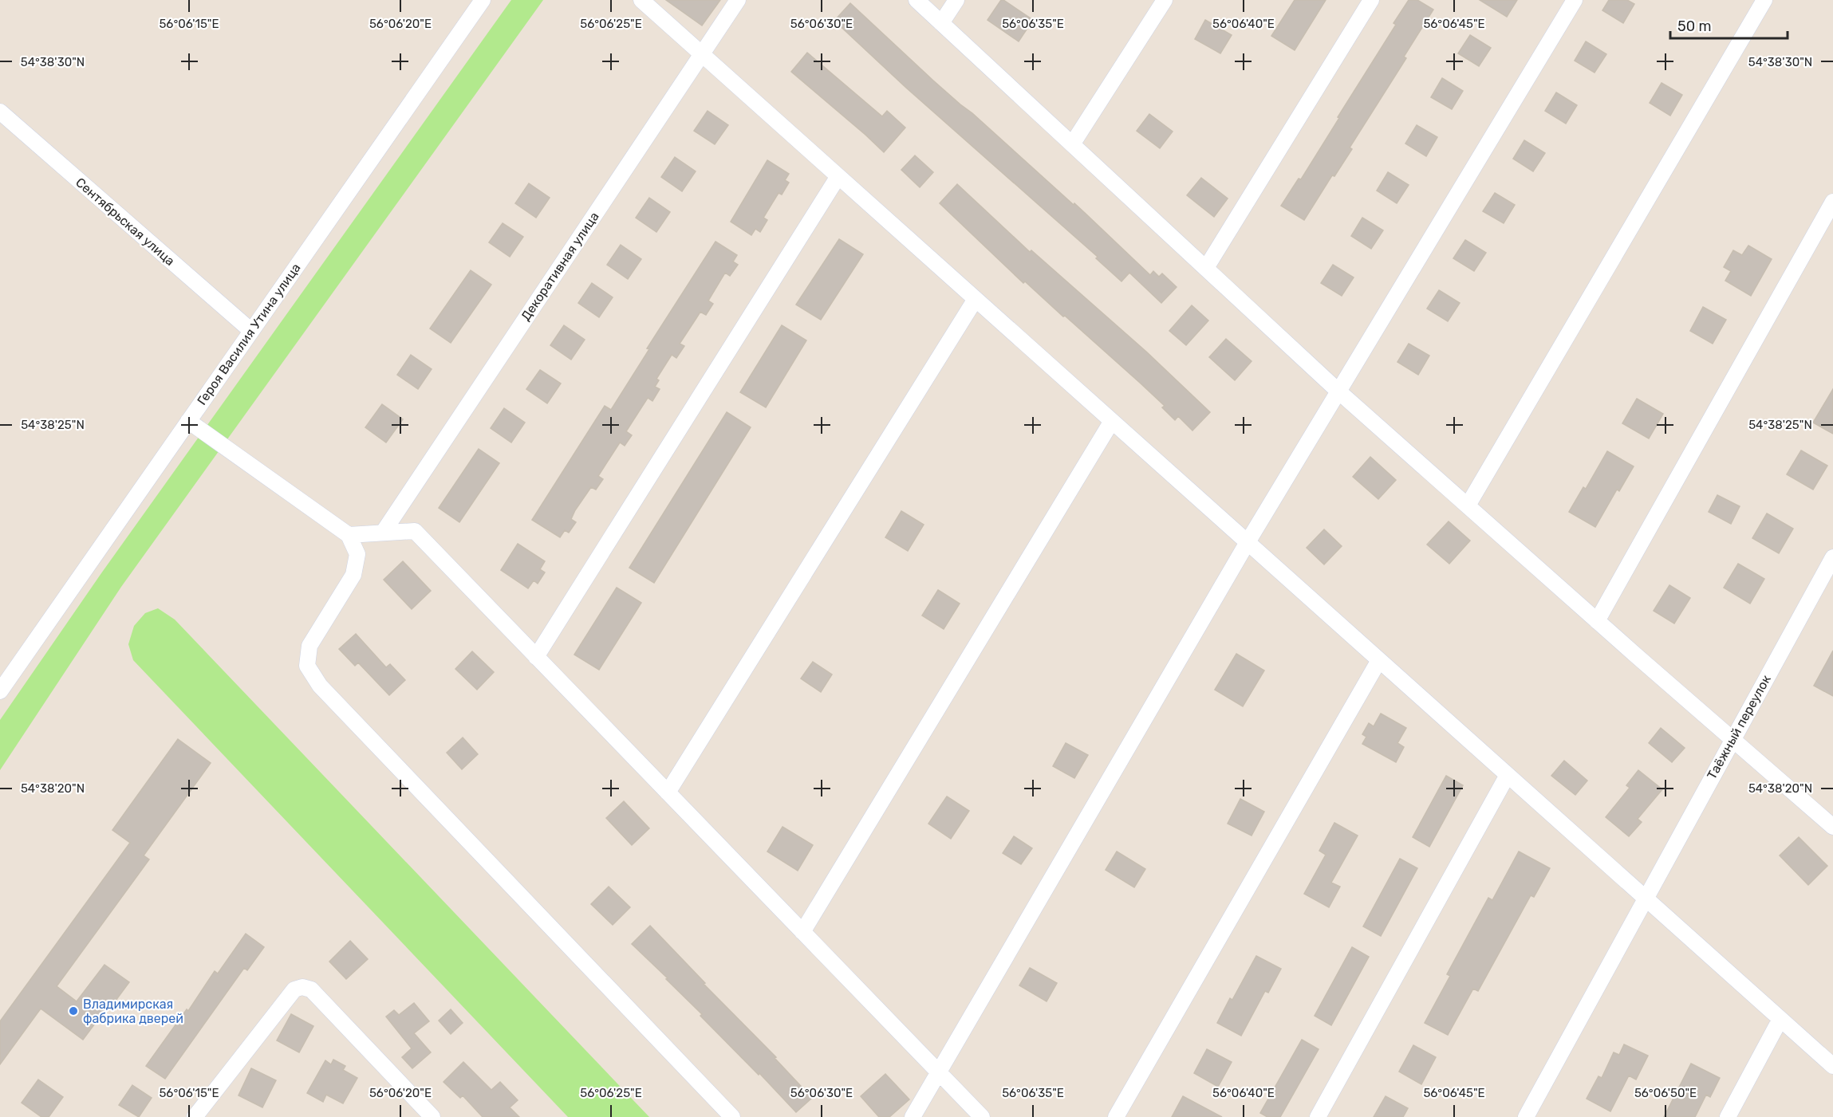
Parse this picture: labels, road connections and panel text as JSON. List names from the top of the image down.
{
  "streets": {
    "street": [
      "Сентябрьская улица",
      "Декоративная улица",
      "Героя Василия Утина улица",
      "Таёжный переулок"
    ]
  },
  "crossings": [
    ["Сентябрьская улица", "Героя Василия Утина улица"]
  ],
  "places": ["Владимирская фабрика дверей"],
  "scale_bar": "50 m",
  "coordinates": [
    "56°06'15\"E",
    "56°06'20\"E",
    "56°06'25\"E",
    "56°06'30\"E",
    "56°06'35\"E",
    "56°06'40\"E",
    "56°06'45\"E",
    "54°38'30\"N",
    "54°38'25\"N",
    "54°38'20\"N",
    "56°06'50\"E"
  ]
}
